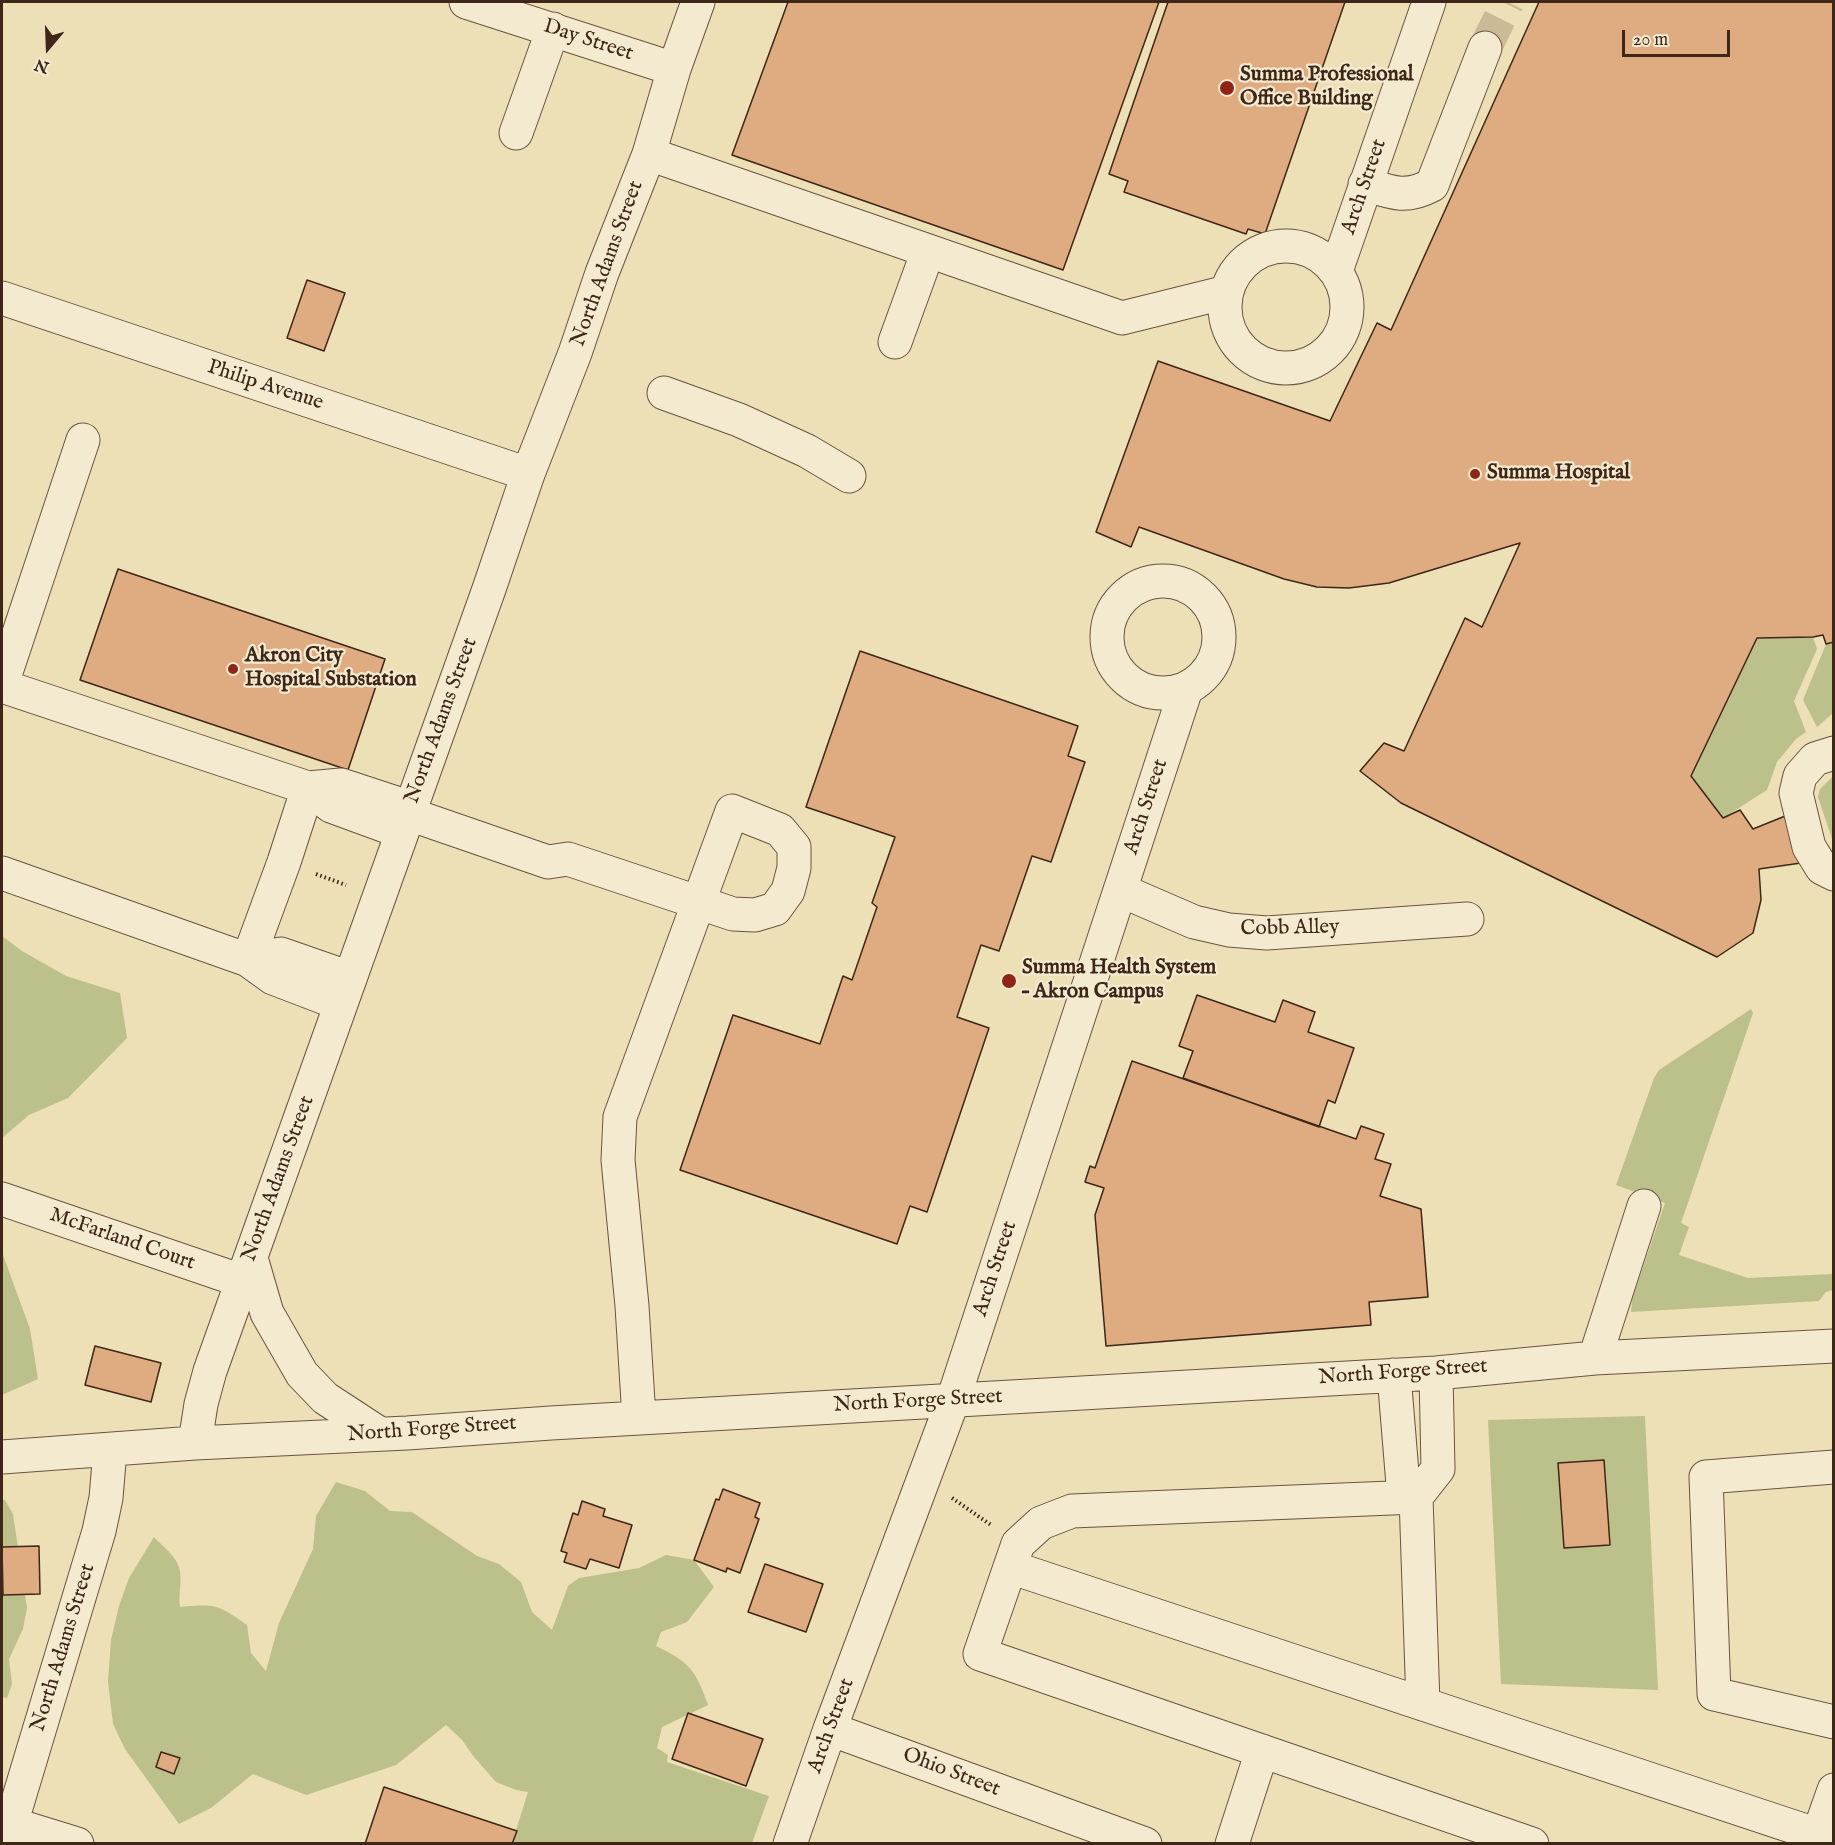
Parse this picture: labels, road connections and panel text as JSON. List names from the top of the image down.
{
  "streets": {
    "street": [
      "Day Street",
      "Arch Street",
      "North Adams Street",
      "Philip Avenue",
      "Cobb Alley",
      "McFarland Court",
      "North Forge Street",
      "Ohio Street"
    ]
  },
  "crossings": [
    ["Day Street", "North Adams Street"],
    ["Arch Street", "Cobb Alley"],
    ["Arch Street", "North Forge Street"],
    ["Arch Street", "Ohio Street"],
    ["North Adams Street", "Philip Avenue"],
    ["North Adams Street", "McFarland Court"],
    ["North Adams Street", "North Forge Street"]
  ],
  "places": [
    "Summa Professional Office Building",
    "Summa Hospital",
    "Akron City Hospital Substation",
    "Summa Health System – Akron Campus"
  ],
  "scale_bar": "20 m",
  "north": "bottom"
}
